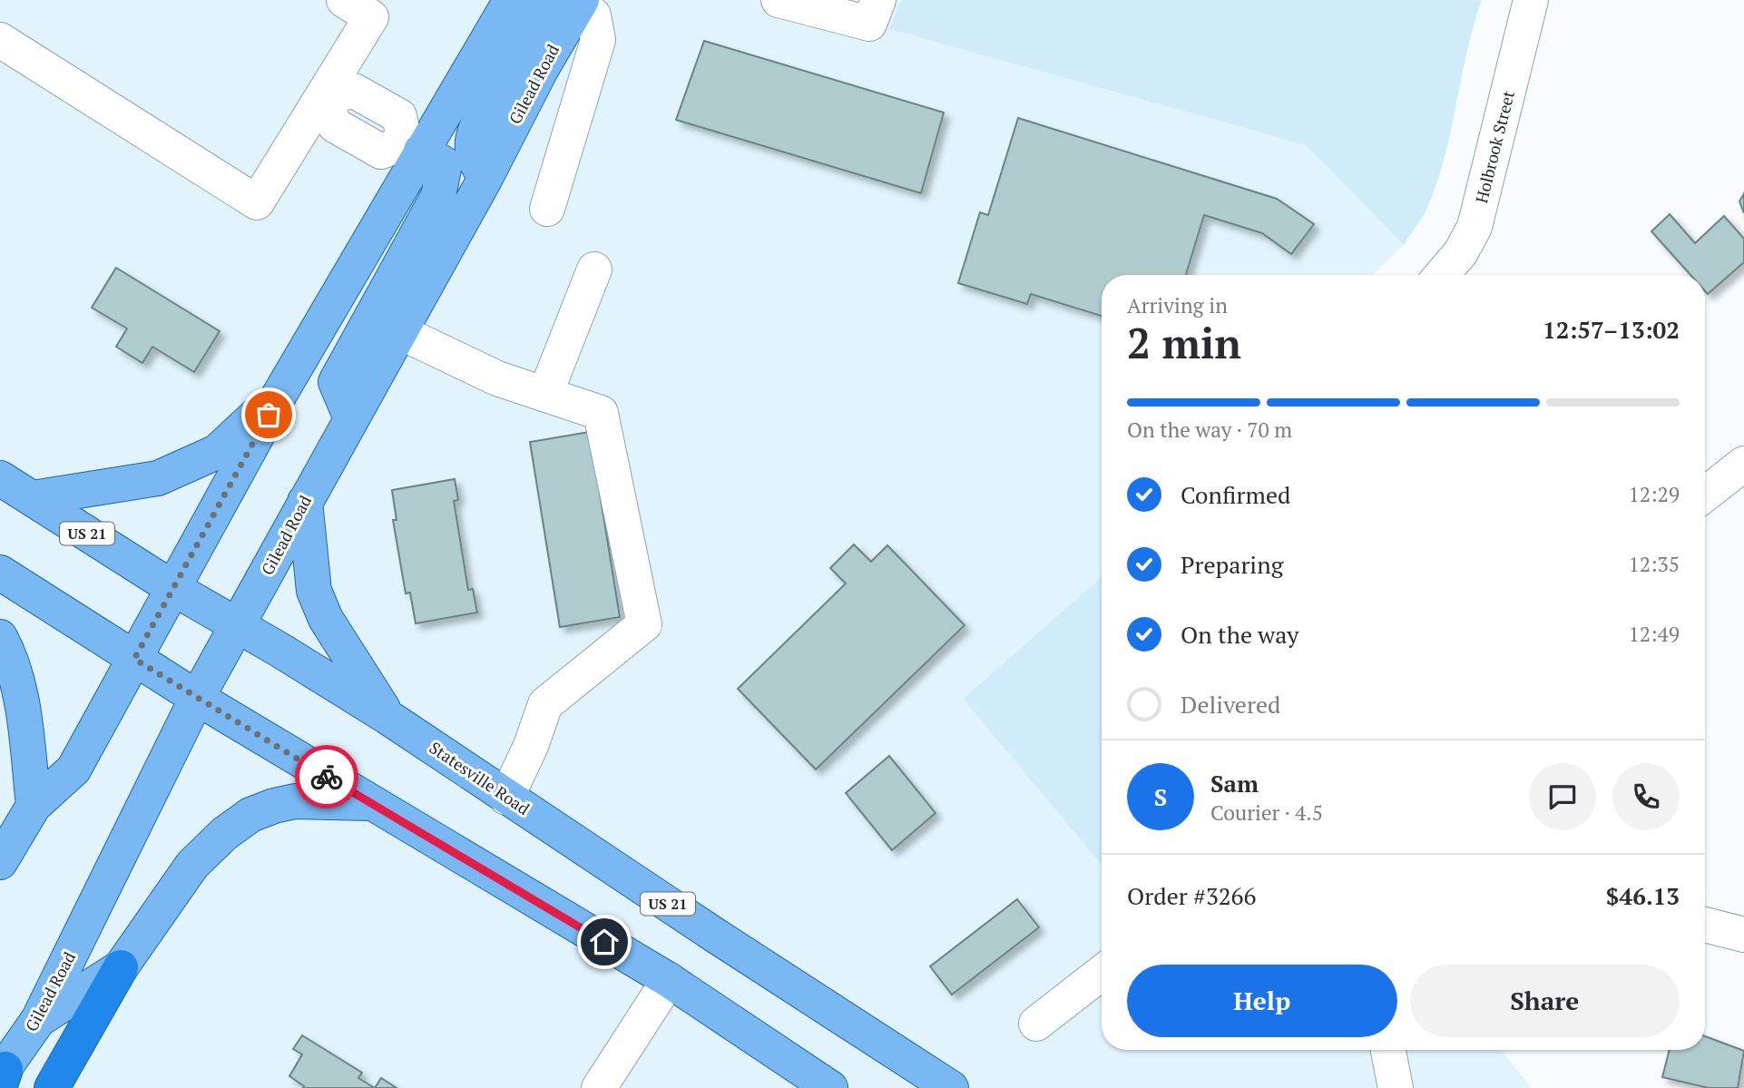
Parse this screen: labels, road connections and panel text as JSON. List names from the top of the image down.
{
  "streets": {
    "main road": ["Gilead Road", "US 21", "Statesville Road"],
    "street": ["Holbrook Street"]
  },
  "crossings": [
    ["Gilead Road", "Statesville Road"]
  ],
  "page": {
    "heading": ["2 min", "Arriving in", "12:57–13:02"],
    "panel": [
      "Sam",
      "Courier · 4.5",
      "Order #3266",
      "$46.13"
    ],
    "bar": "On the way · 70 m",
    "list": [
      ["Confirmed", "12:29"],
      ["Preparing", "12:35"],
      ["On the way", "12:49"],
      "Delivered"
    ],
    "round": "S",
    "buttons": ["Help", "Share"]
  }
}
